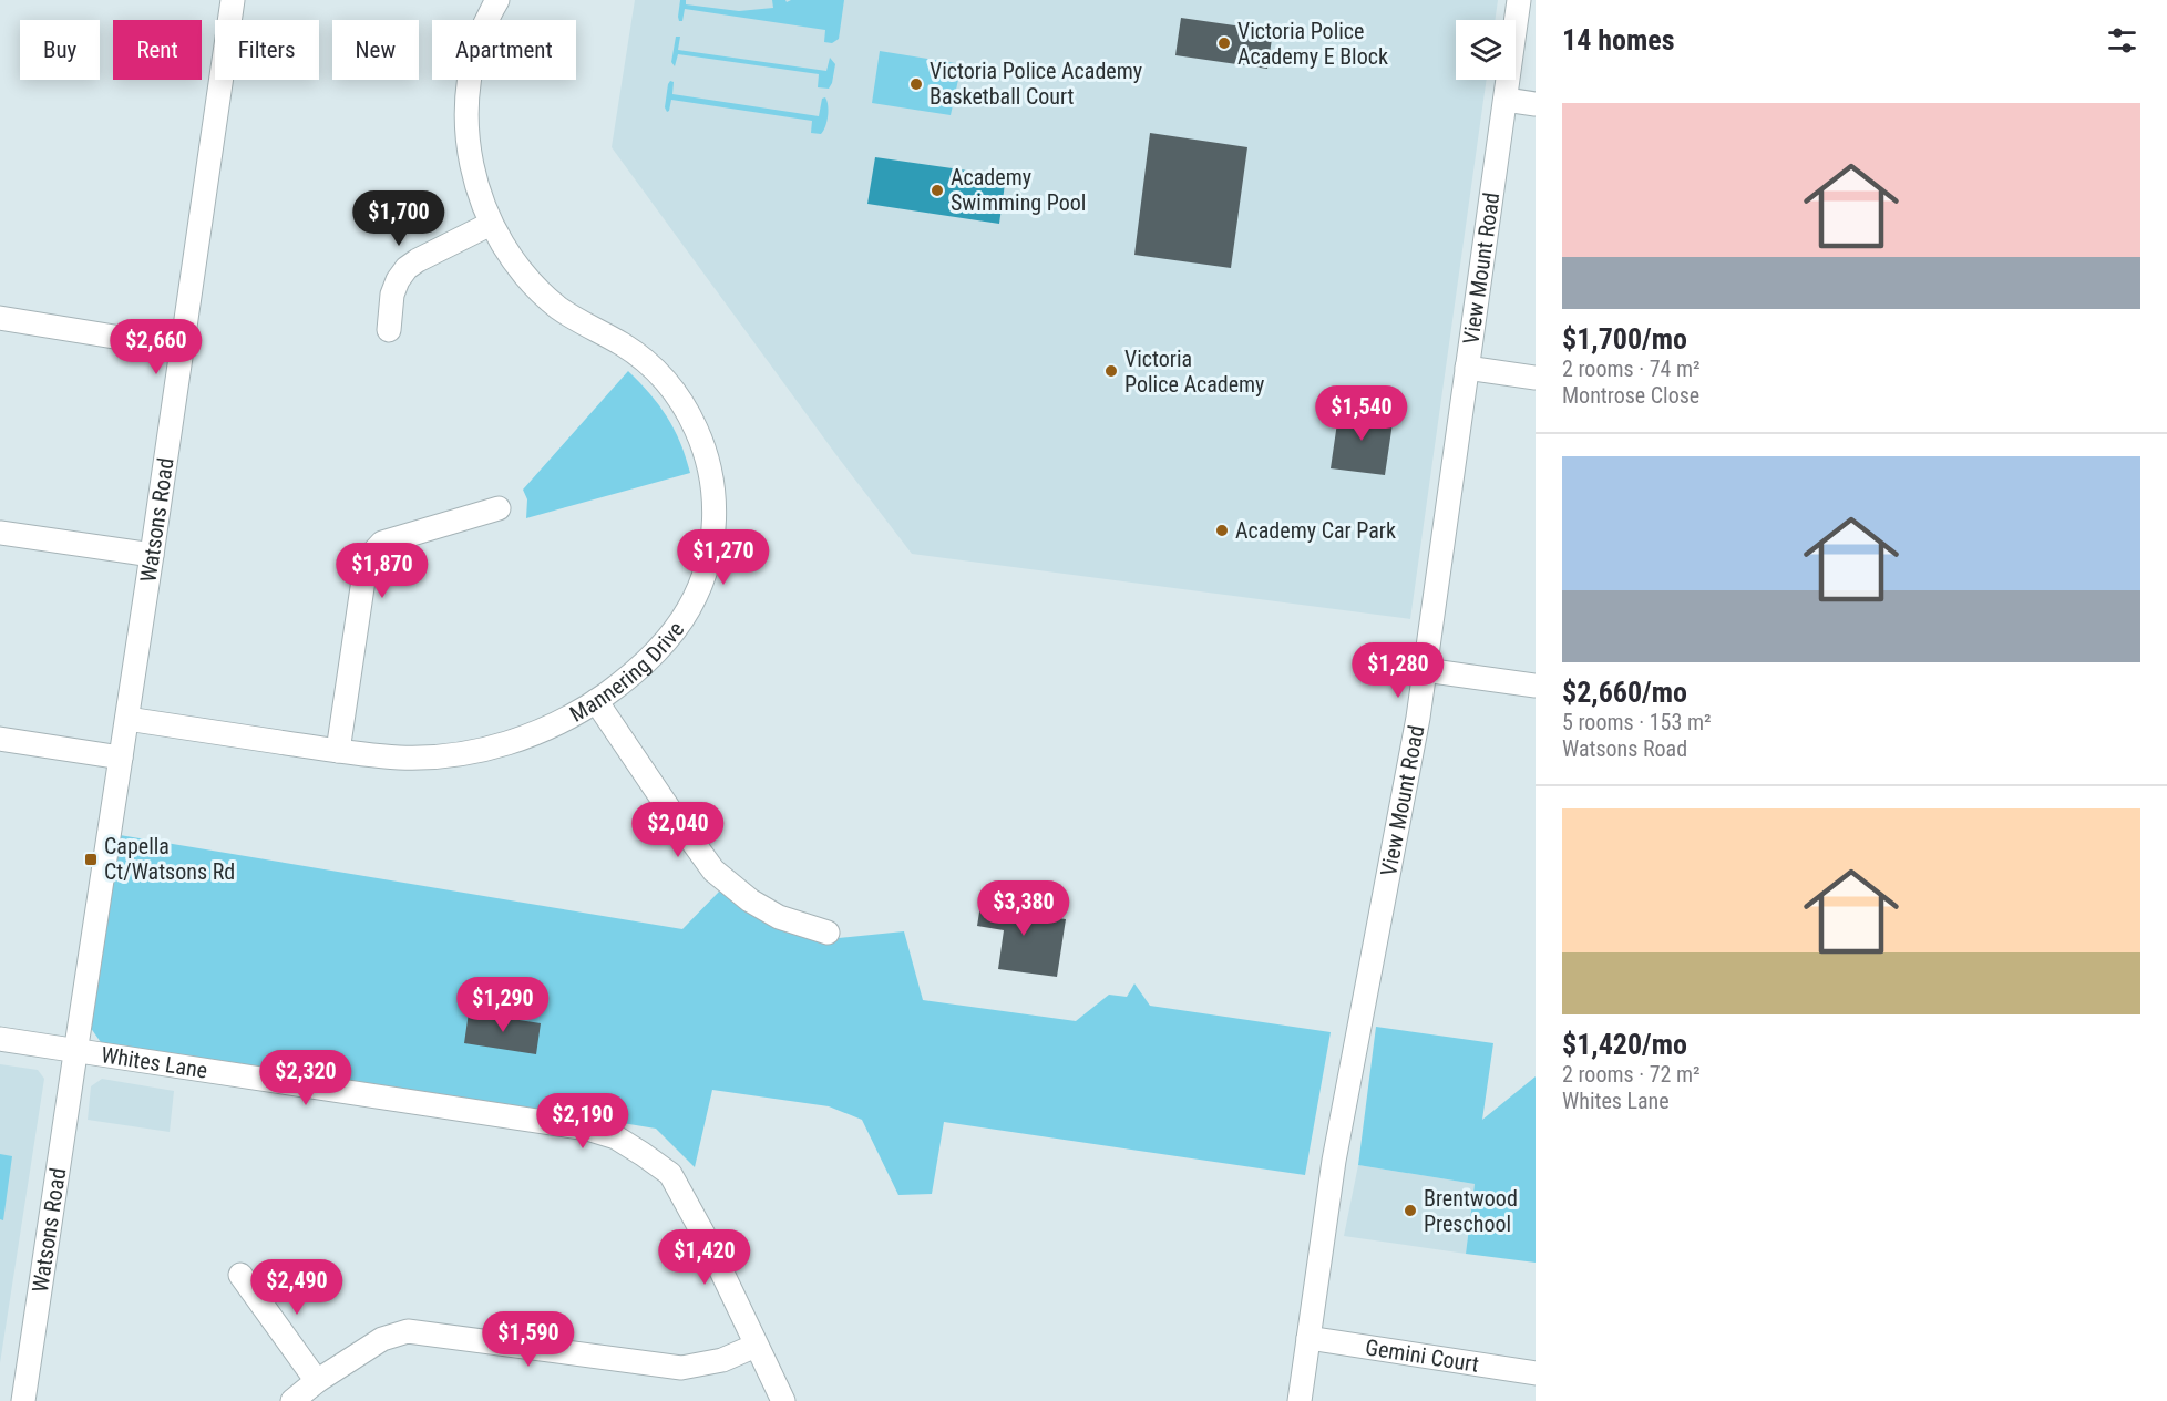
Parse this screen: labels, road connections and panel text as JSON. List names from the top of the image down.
{
  "streets": {
    "street": [
      "View Mount Road",
      "Watsons Road",
      "Mannering Drive",
      "Whites Lane",
      "Gemini Court"
    ]
  },
  "crossings": [
    ["View Mount Road", "Gemini Court"],
    ["Watsons Road", "Mannering Drive"],
    ["Watsons Road", "Whites Lane"]
  ],
  "places": {
    "other": [
      "Victoria Police Academy E Block",
      "Victoria Police Academy Basketball Court",
      "Academy Swimming Pool",
      "Victoria Police Academy",
      "Academy Car Park",
      "Brentwood Preschool"
    ],
    "transit": ["Capella Ct/Watsons Rd"]
  },
  "page": {
    "heading": "14 homes",
    "chip": [
      "Buy",
      "Rent",
      "Filters",
      "New",
      "Apartment"
    ],
    "list": [
      {
        "name": "$1,700/mo",
        "note": "2 rooms · 74 m² · Montrose Close"
      },
      {
        "name": "$2,660/mo",
        "note": "5 rooms · 153 m² · Watsons Road"
      },
      {
        "name": "$1,420/mo",
        "note": "2 rooms · 72 m² · Whites Lane"
      }
    ],
    "price": [
      "$1,700",
      "$2,660",
      "$1,540",
      "$1,270",
      "$1,870",
      "$1,280",
      "$2,040",
      "$3,380",
      "$1,290",
      "$2,320",
      "$2,190",
      "$1,420",
      "$2,490",
      "$1,590"
    ]
  }
}
